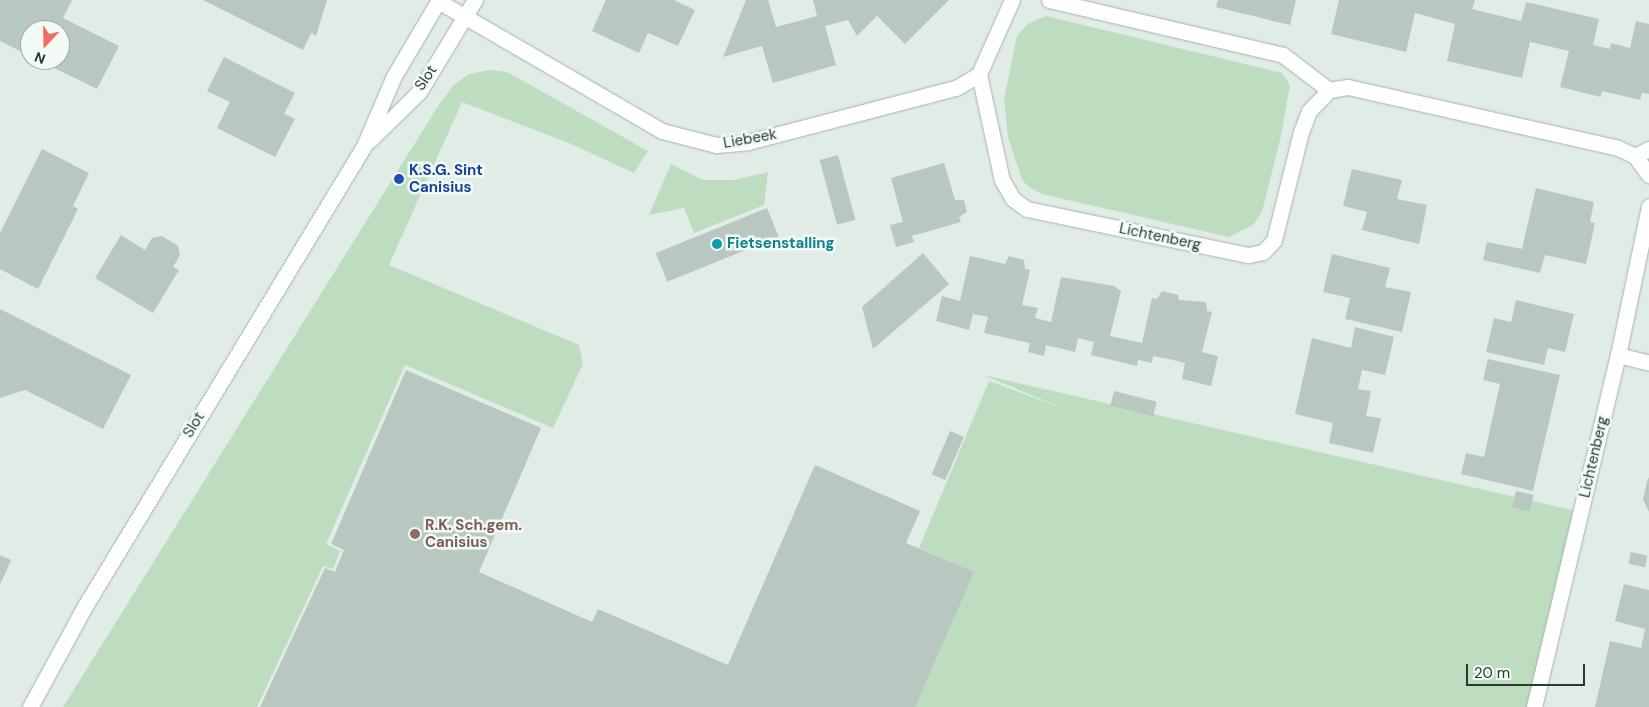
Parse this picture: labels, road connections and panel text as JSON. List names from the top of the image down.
{
  "streets": {
    "street": ["Slot", "Liebeek", "Lichtenberg"]
  },
  "crossings": [
    ["Slot", "Liebeek"],
    ["Liebeek", "Lichtenberg"]
  ],
  "places": ["K.S.G. Sint Canisius", "Fietsenstalling", "R.K. Sch.gem. Canisius"],
  "scale_bar": "20 m",
  "north": "bottom"
}
